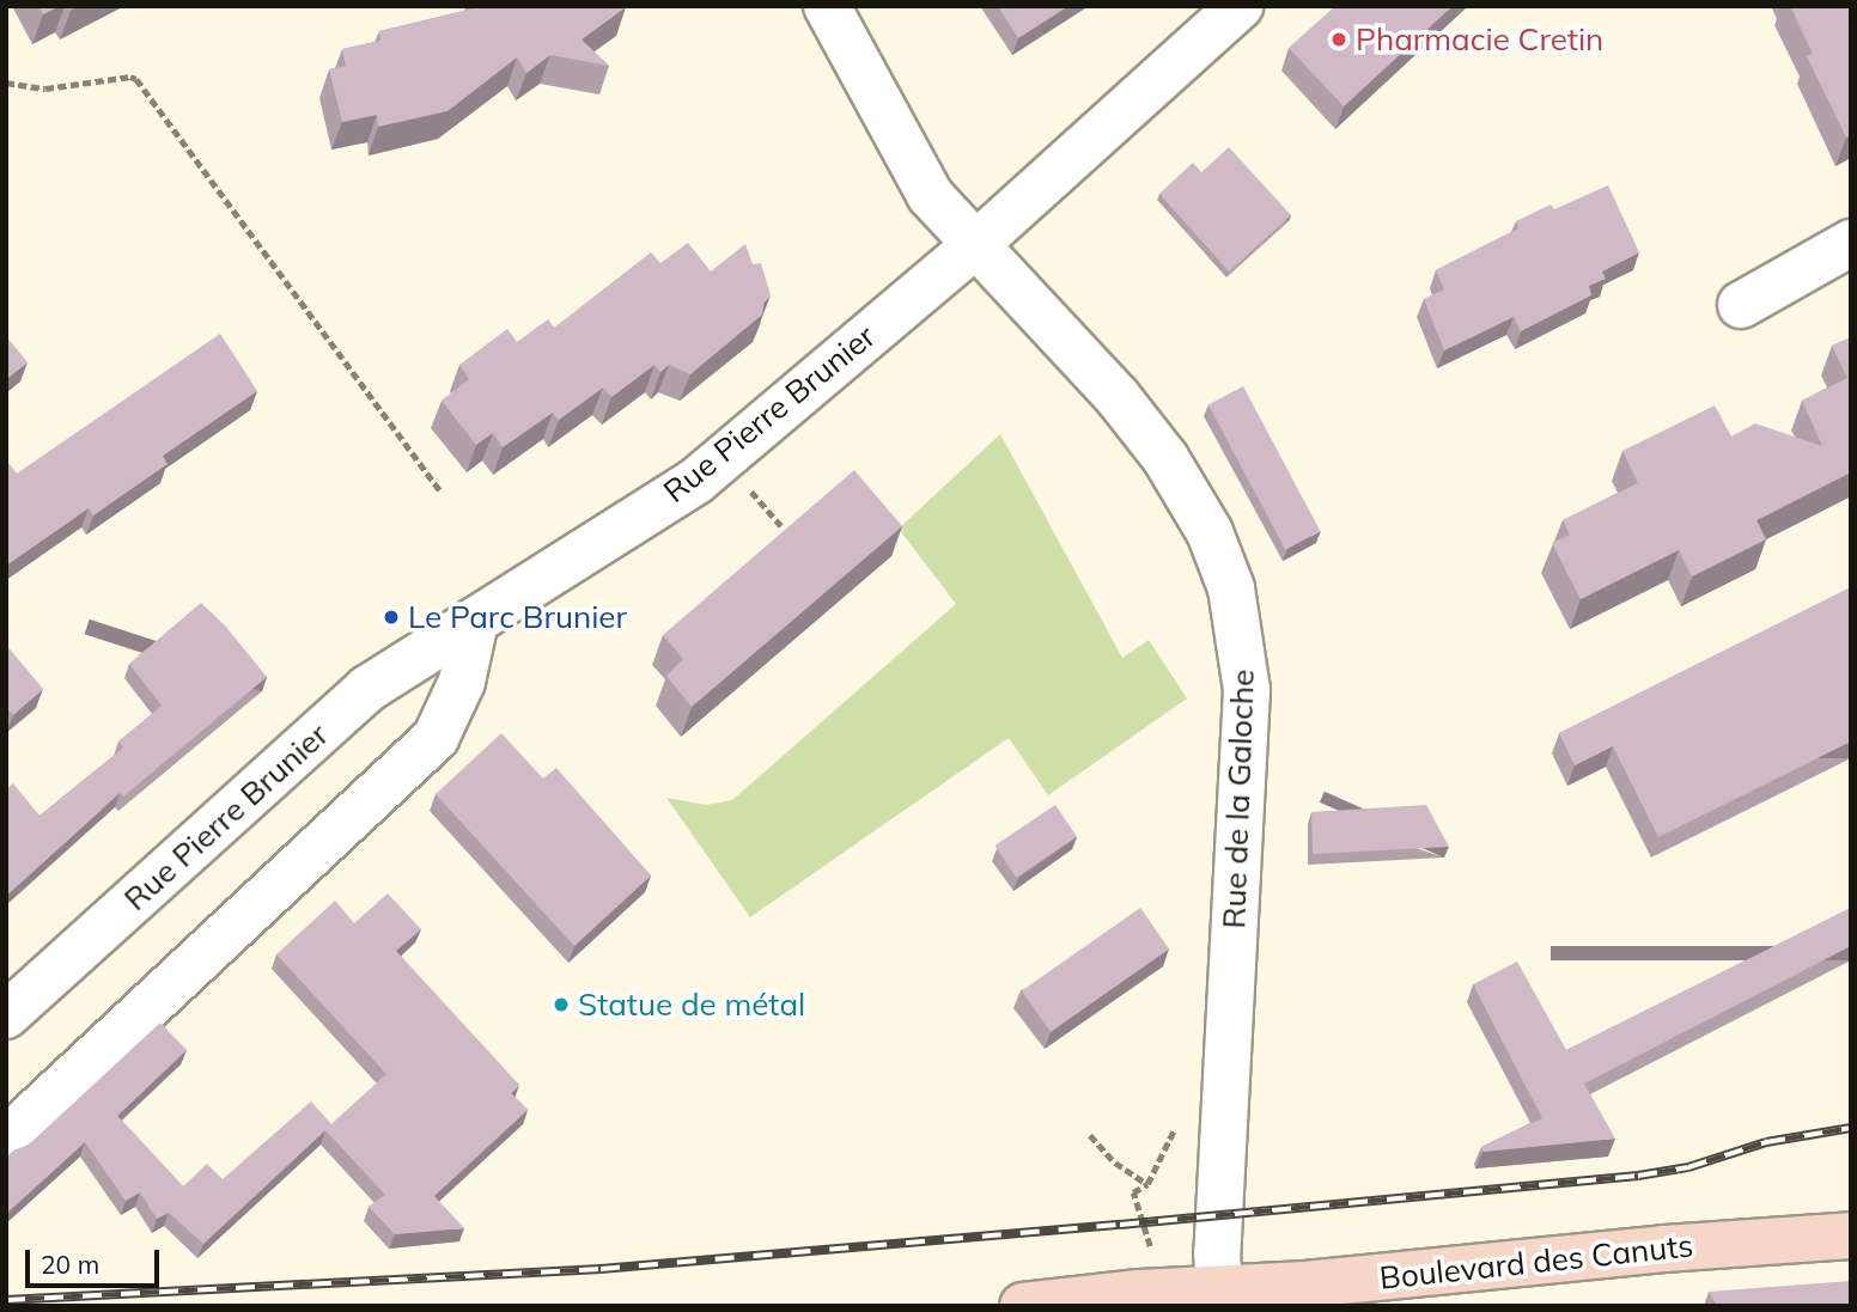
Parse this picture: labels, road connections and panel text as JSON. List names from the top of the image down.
{
  "streets": {
    "main road": ["Boulevard des Canuts"],
    "street": ["Rue Pierre Brunier", "Rue de la Galoche"]
  },
  "crossings": [
    ["Rue Pierre Brunier", "Rue de la Galoche"],
    ["Rue de la Galoche", "Boulevard des Canuts"]
  ],
  "places": ["Pharmacie Cretin", "Le Parc Brunier", "Statue de métal"],
  "scale_bar": "20 m"
}
